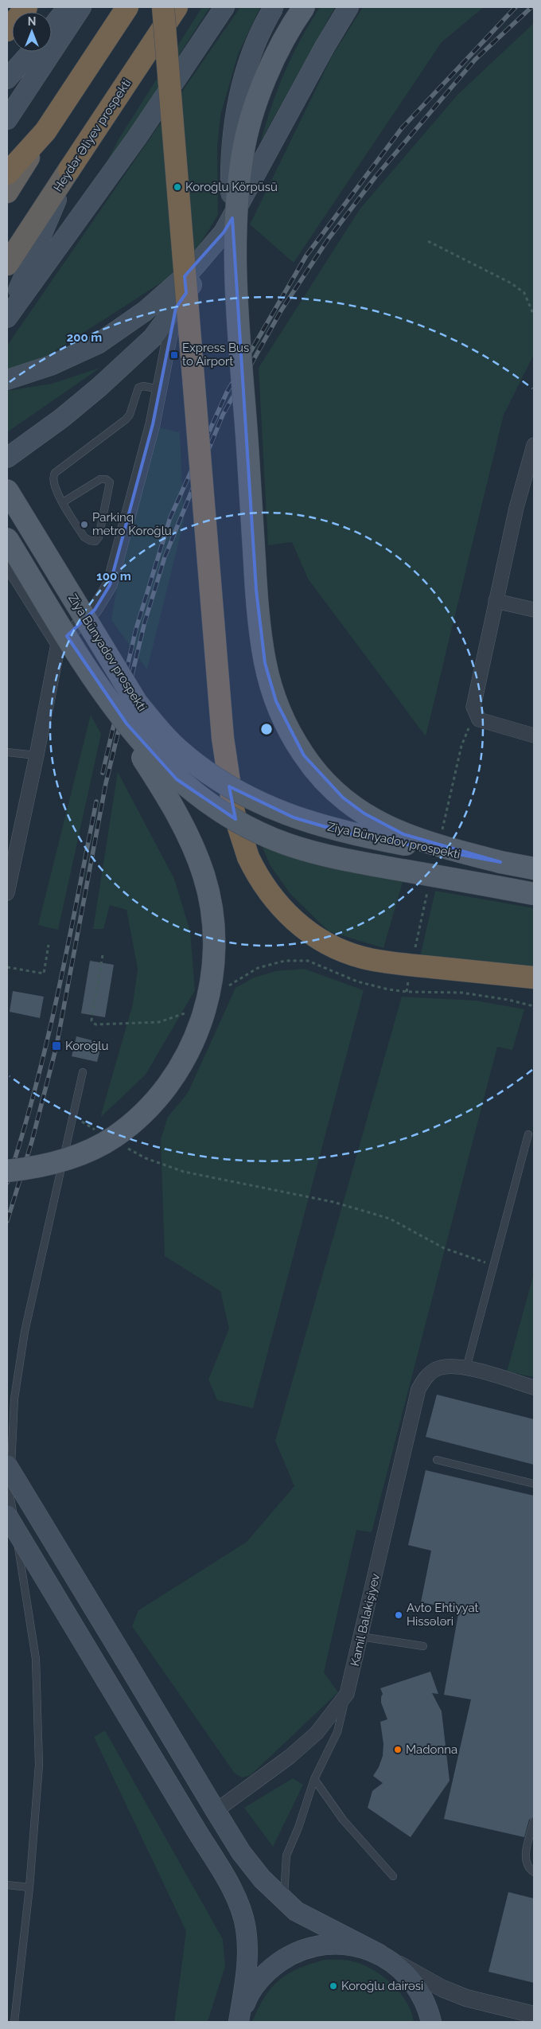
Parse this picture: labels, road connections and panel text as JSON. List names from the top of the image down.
{
  "streets": {
    "highway": ["Heydər Əliyev prospekti"],
    "main road": ["Ziya Bünyadov prospekti"],
    "street": ["Kamil Balakişiyev"]
  },
  "places": {
    "other": [
      "Koroğlu Körpüsü",
      "Parkinq metro Koroğlu",
      "Avto Ehtiyyat Hissәlәri",
      "Madonna",
      "Koroğlu dairəsi"
    ],
    "transit": ["Express Bus to Airport", "Koroğlu"]
  },
  "north": "top",
  "rings": ["200 m", "100 m"]
}
